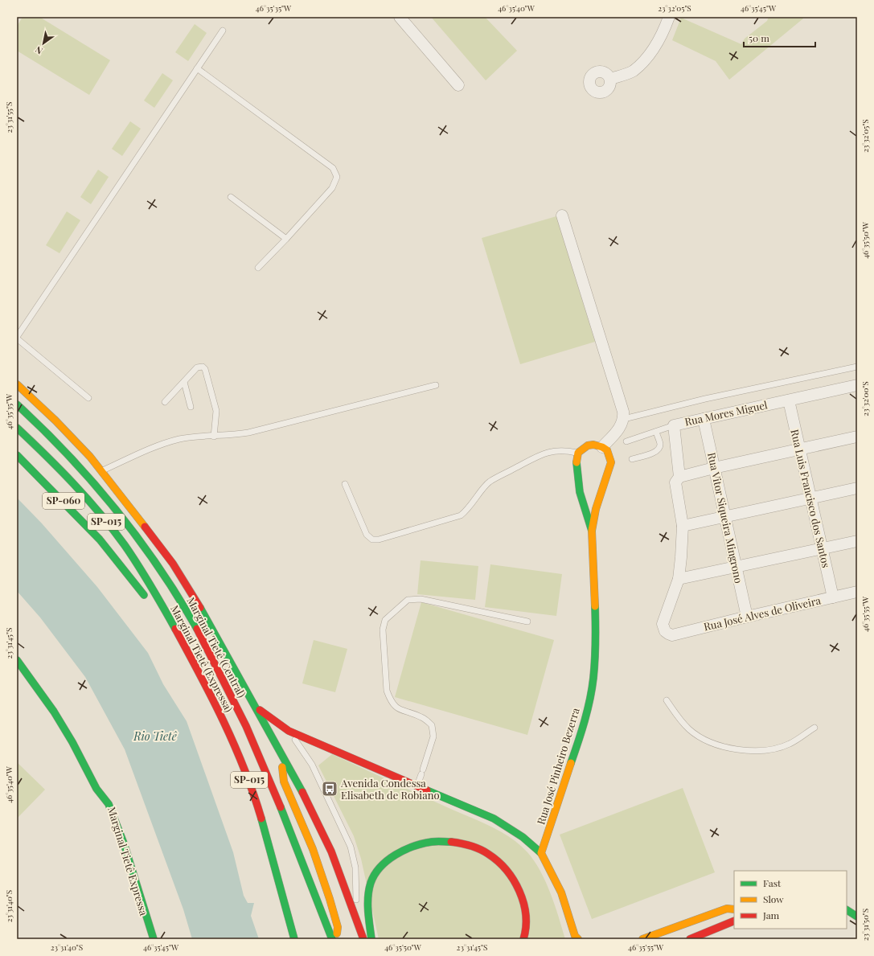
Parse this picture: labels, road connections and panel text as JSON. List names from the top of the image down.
{
  "streets": {
    "main road": [
      "SP-060",
      "SP-015",
      "Marginal Tietê (Central)",
      "Marginal Tietê (Expressa)",
      "Rua José Pinheiro Bezerra",
      "Marginal Tietê Expressa"
    ],
    "street": [
      "Rua Mores Miguel",
      "Rua Luis Francisco dos Santos",
      "Rua Vitor Siqueira Mingrono",
      "Rua José Alves de Oliveira"
    ]
  },
  "crossings": [
    ["Rua Mores Miguel", "Rua Luis Francisco dos Santos"],
    ["Rua Mores Miguel", "Rua Vitor Siqueira Mingrono"],
    ["Rua Mores Miguel", "Rua José Alves de Oliveira"],
    ["Rua Luis Francisco dos Santos", "Rua José Alves de Oliveira"],
    ["Rua Vitor Siqueira Mingrono", "Rua José Alves de Oliveira"]
  ],
  "water": ["Rio Tietê"],
  "places": {
    "bus stop": ["Avenida Condessa Elisabeth de Robiano"]
  },
  "legend": ["Fast", "Slow", "Jam"],
  "scale_bar": "50 m",
  "north": "bottom left",
  "coordinates": [
    "46°35'35\"W",
    "46°35'40\"W",
    "23°32'05\"S",
    "46°35'45\"W",
    "23°31'55\"S",
    "46°35'50\"W",
    "23°32'00\"S",
    "46°35'55\"W",
    "23°31'45\"S",
    "23°31'40\"S",
    "23°31'50\"S"
  ]
}
